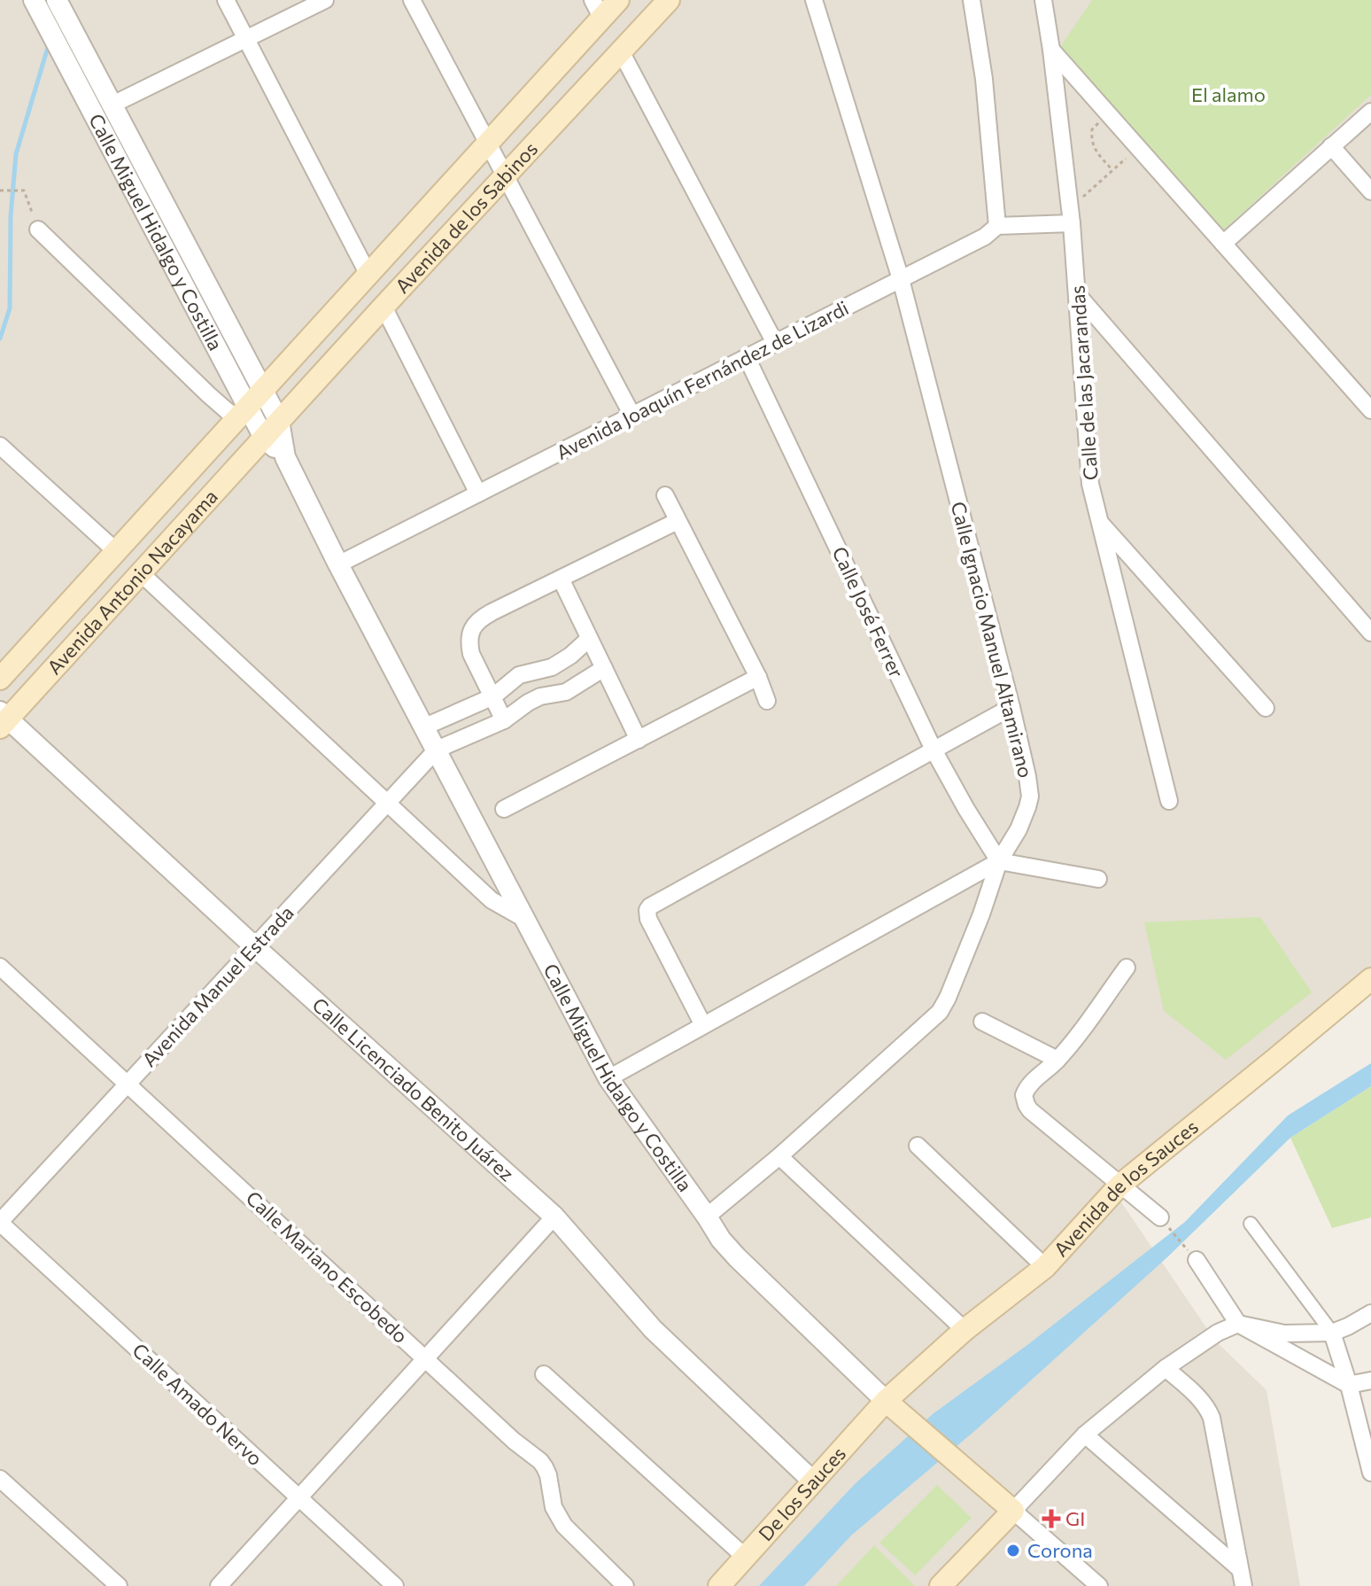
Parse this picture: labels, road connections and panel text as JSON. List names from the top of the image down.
{
  "streets": {
    "main road": [
      "Avenida de los Sabinos",
      "Calle Miguel Hidalgo y Costilla",
      "Avenida Antonio Nacayama",
      "Avenida de los Sauces",
      "De los Sauces"
    ],
    "street": [
      "Avenida Joaquín Fernández de Lizardi",
      "Calle de las Jacarandas",
      "Calle José Ferrer",
      "Calle Ignacio Manuel Altamirano",
      "Avenida Manuel Estrada",
      "Calle Licenciado Benito Juárez",
      "Calle Mariano Escobedo",
      "Calle Amado Nervo"
    ]
  },
  "crossings": [
    ["Avenida de los Sabinos", "Calle Miguel Hidalgo y Costilla"],
    ["Avenida de los Sabinos", "Avenida Antonio Nacayama"],
    ["Calle Miguel Hidalgo y Costilla", "Avenida Joaquín Fernández de Lizardi"],
    ["Calle Miguel Hidalgo y Costilla", "Avenida Antonio Nacayama"],
    ["Calle Miguel Hidalgo y Costilla", "Calle Ignacio Manuel Altamirano"],
    ["Calle Miguel Hidalgo y Costilla", "Avenida Manuel Estrada"],
    ["Calle Miguel Hidalgo y Costilla", "Avenida de los Sauces"],
    ["Calle Miguel Hidalgo y Costilla", "De los Sauces"],
    ["Avenida Joaquín Fernández de Lizardi", "Calle José Ferrer"],
    ["Avenida Joaquín Fernández de Lizardi", "Calle Ignacio Manuel Altamirano"],
    ["Avenida Antonio Nacayama", "Calle Licenciado Benito Juárez"],
    ["Calle José Ferrer", "Calle Ignacio Manuel Altamirano"],
    ["Avenida Manuel Estrada", "Calle Licenciado Benito Juárez"],
    ["Avenida Manuel Estrada", "Calle Mariano Escobedo"],
    ["Avenida Manuel Estrada", "Calle Amado Nervo"],
    ["Calle Licenciado Benito Juárez", "De los Sauces"],
    ["Avenida de los Sauces", "De los Sauces"]
  ],
  "parks": ["El alamo"],
  "places": {
    "health": ["GI"],
    "other": ["Corona"]
  }
}
